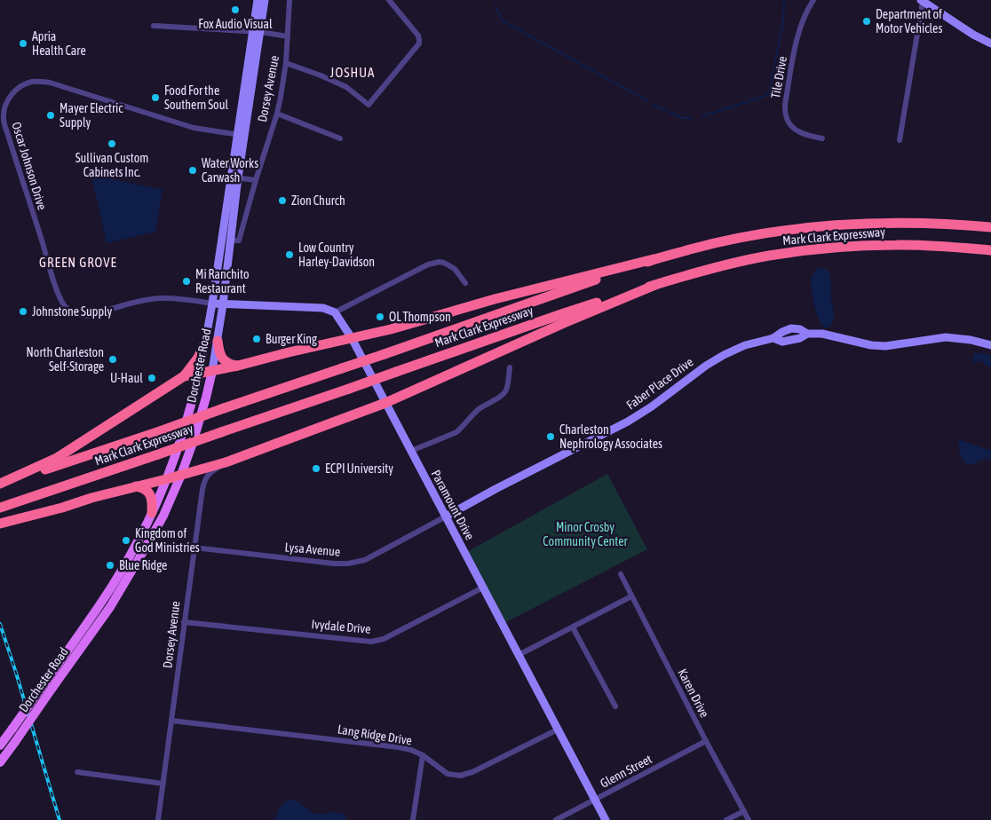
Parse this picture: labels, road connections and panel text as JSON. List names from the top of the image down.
{
  "streets": {
    "highway": ["Mark Clark Expressway"],
    "main road": ["Dorchester Road"],
    "street": [
      "Tile Drive",
      "Dorsey Avenue",
      "Oscar Johnson Drive",
      "Faber Place Drive",
      "Paramount Drive",
      "Lysa Avenue",
      "Ivydale Drive",
      "Karen Drive",
      "Lang Ridge Drive",
      "Glenn Street"
    ]
  },
  "crossings": [
    ["Dorsey Avenue", "Dorchester Road"],
    ["Dorsey Avenue", "Lysa Avenue"],
    ["Dorsey Avenue", "Ivydale Drive"],
    ["Dorsey Avenue", "Lang Ridge Drive"],
    ["Oscar Johnson Drive", "Dorchester Road"],
    ["Faber Place Drive", "Paramount Drive"],
    ["Faber Place Drive", "Lysa Avenue"],
    ["Paramount Drive", "Lysa Avenue"],
    ["Paramount Drive", "Ivydale Drive"],
    ["Paramount Drive", "Lang Ridge Drive"],
    ["Paramount Drive", "Glenn Street"],
    ["Karen Drive", "Glenn Street"]
  ],
  "districts": ["JOSHUA", "GREEN GROVE"],
  "parks": ["Minor Crosby Community Center"],
  "places": [
    "Fox Audio Visual",
    "Department of Motor Vehicles",
    "Apria Health Care",
    "Food For the Southern Soul",
    "Mayer Electric Supply",
    "Sullivan Custom Cabinets Inc.",
    "Water Works Carwash",
    "Zion Church",
    "Low Country Harley-Davidson",
    "Mi Ranchito Restaurant",
    "Johnstone Supply",
    "OL Thompson",
    "Burger King",
    "North Charleston Self-Storage",
    "U-Haul",
    "Charleston Nephrology Associates",
    "ECPI University",
    "Kingdom of God Ministries",
    "Blue Ridge"
  ]
}
